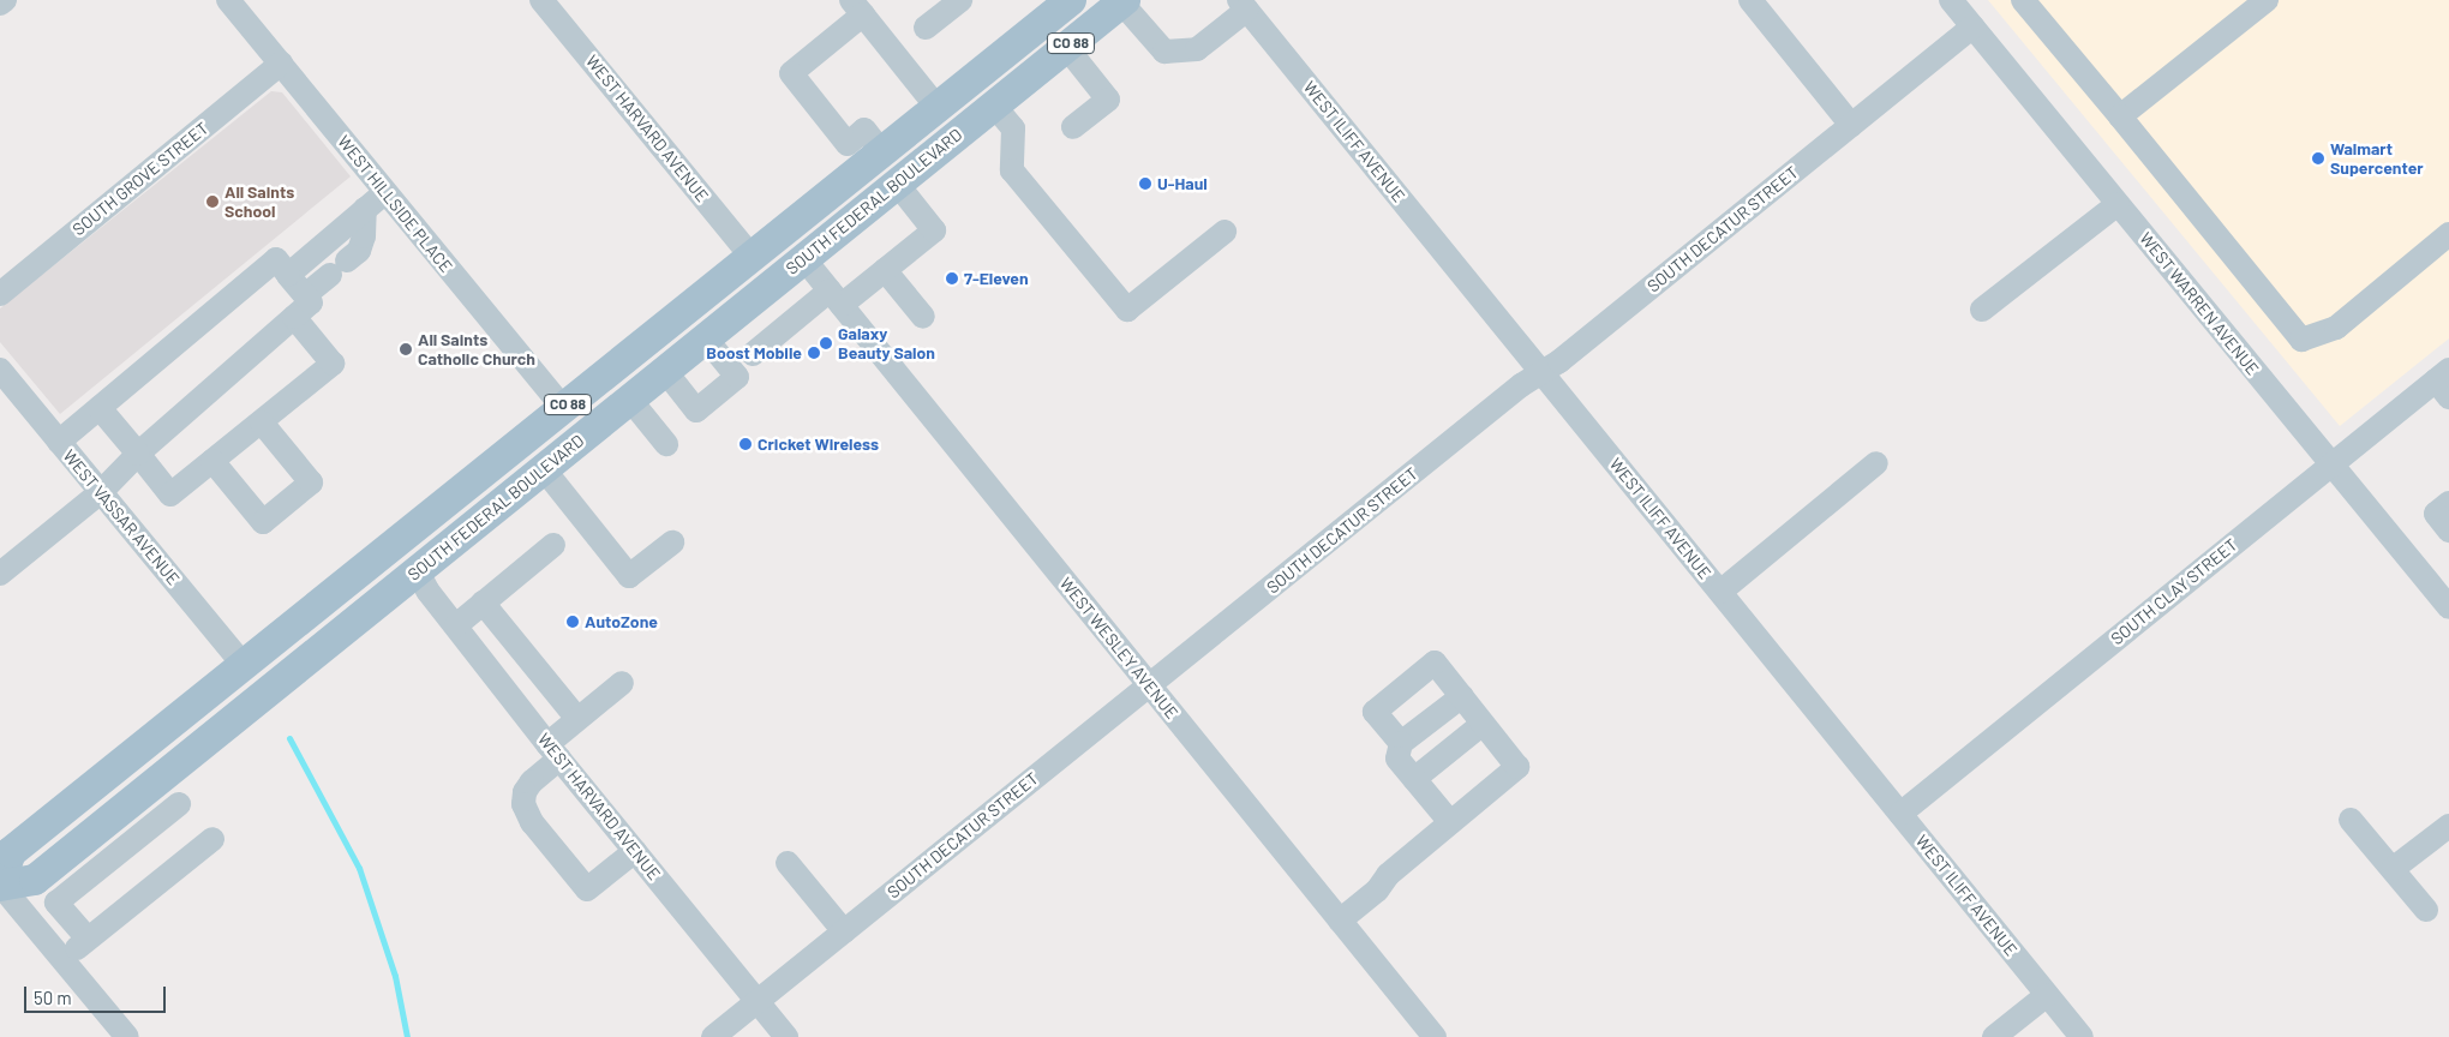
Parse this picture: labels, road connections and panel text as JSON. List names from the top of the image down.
{
  "streets": {
    "main road": ["CO 88", "SOUTH FEDERAL BOULEVARD"],
    "street": [
      "WEST HARVARD AVENUE",
      "WEST ILIFF AVENUE",
      "SOUTH GROVE STREET",
      "WEST HILLSIDE PLACE",
      "SOUTH DECATUR STREET",
      "WEST WARREN AVENUE",
      "WEST VASSAR AVENUE",
      "SOUTH CLAY STREET",
      "WEST WESLEY AVENUE"
    ]
  },
  "crossings": [
    ["WEST HARVARD AVENUE", "SOUTH FEDERAL BOULEVARD"],
    ["WEST HARVARD AVENUE", "SOUTH DECATUR STREET"],
    ["WEST ILIFF AVENUE", "SOUTH DECATUR STREET"],
    ["WEST ILIFF AVENUE", "SOUTH CLAY STREET"],
    ["SOUTH GROVE STREET", "WEST HILLSIDE PLACE"],
    ["SOUTH FEDERAL BOULEVARD", "WEST HILLSIDE PLACE"],
    ["SOUTH FEDERAL BOULEVARD", "WEST VASSAR AVENUE"],
    ["SOUTH FEDERAL BOULEVARD", "WEST WESLEY AVENUE"],
    ["SOUTH DECATUR STREET", "WEST WARREN AVENUE"],
    ["SOUTH DECATUR STREET", "WEST WESLEY AVENUE"],
    ["WEST WARREN AVENUE", "SOUTH CLAY STREET"]
  ],
  "places": [
    "Walmart Supercenter",
    "U-Haul",
    "All Saints School",
    "7-Eleven",
    "Galaxy Beauty Salon",
    "All Saints Catholic Church",
    "Boost Mobile",
    "Cricket Wireless",
    "AutoZone"
  ],
  "scale_bar": "50 m"
}
